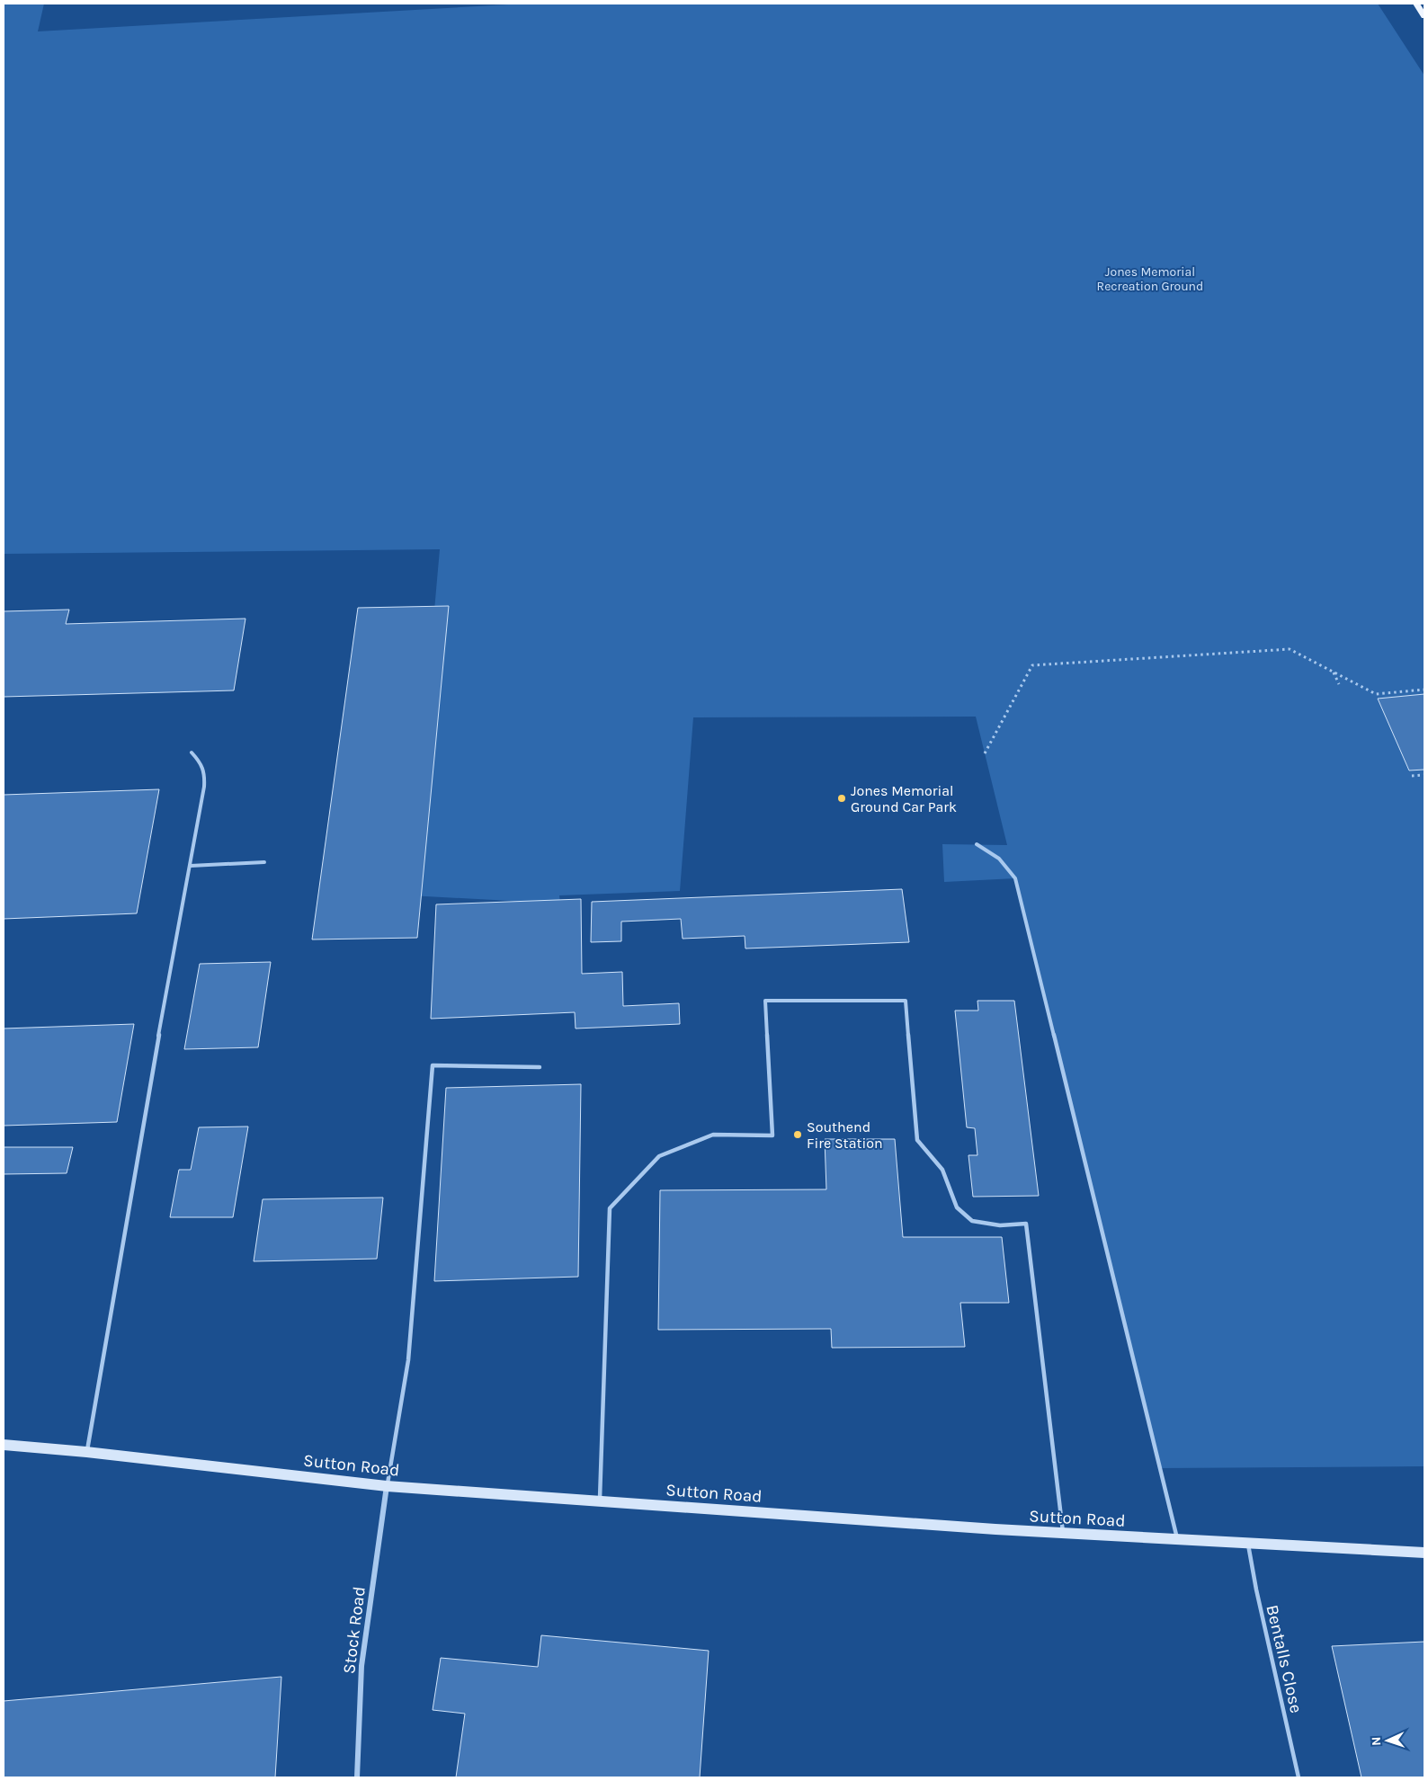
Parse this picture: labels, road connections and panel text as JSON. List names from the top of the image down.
{
  "streets": {
    "street": ["Sutton Road", "Stock Road"],
    "lane": ["Bentalls Close"]
  },
  "crossings": [
    ["Sutton Road", "Stock Road"],
    ["Sutton Road", "Bentalls Close"]
  ],
  "parks": ["Jones Memorial Recreation Ground"],
  "places": ["Jones Memorial Ground Car Park", "Southend Fire Station"],
  "north": "left"
}
